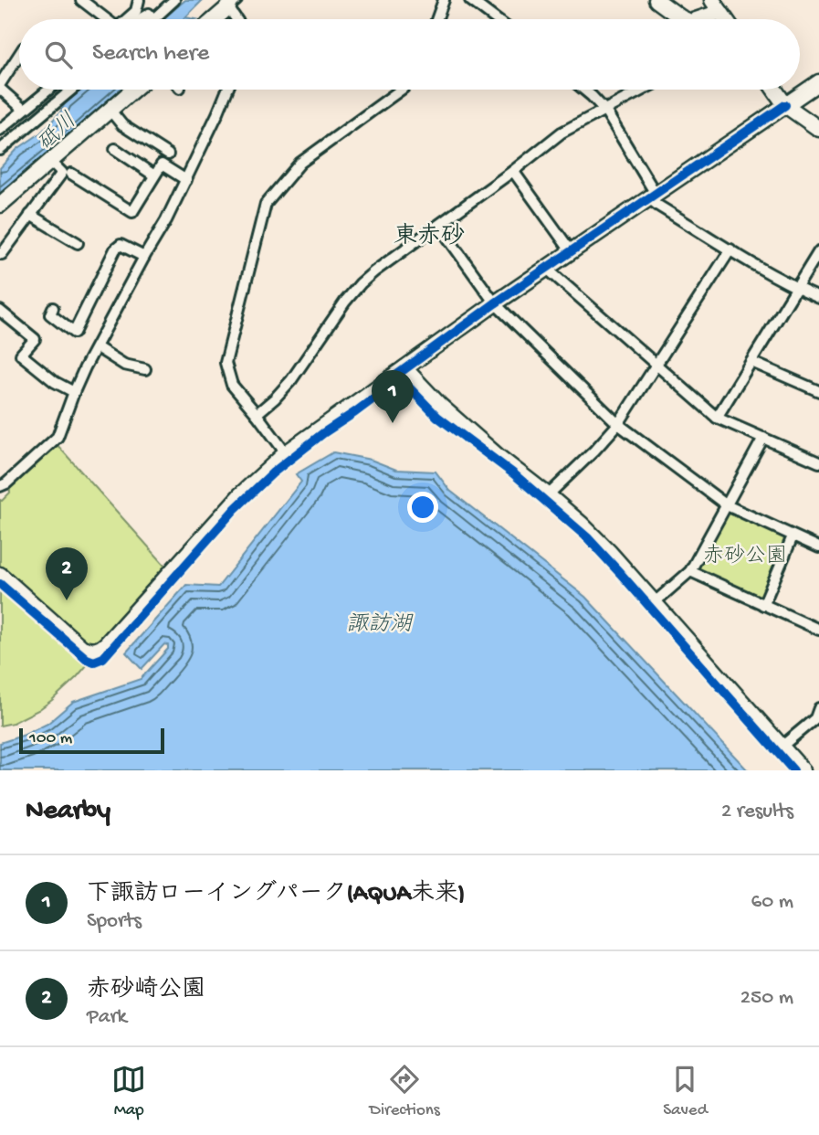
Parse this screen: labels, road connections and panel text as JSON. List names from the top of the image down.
{
  "districts": ["東赤砂"],
  "water": ["砥川", "諏訪湖"],
  "parks": ["赤砂公園"],
  "scale_bar": "100 m",
  "page": {
    "search": "Search here",
    "pins": ["1", "2"],
    "scale": "100 m",
    "heading": ["Nearby", "2 results"],
    "list": [
      {
        "mark": "1",
        "name": "下諏訪ローイングパーク(AQUA未来)",
        "note": "Sports",
        "value": "60 m"
      },
      {
        "mark": "2",
        "name": "赤砂崎公園",
        "note": "Park",
        "value": "250 m"
      }
    ],
    "nav": ["Map", "Directions", "Saved"]
  }
}
